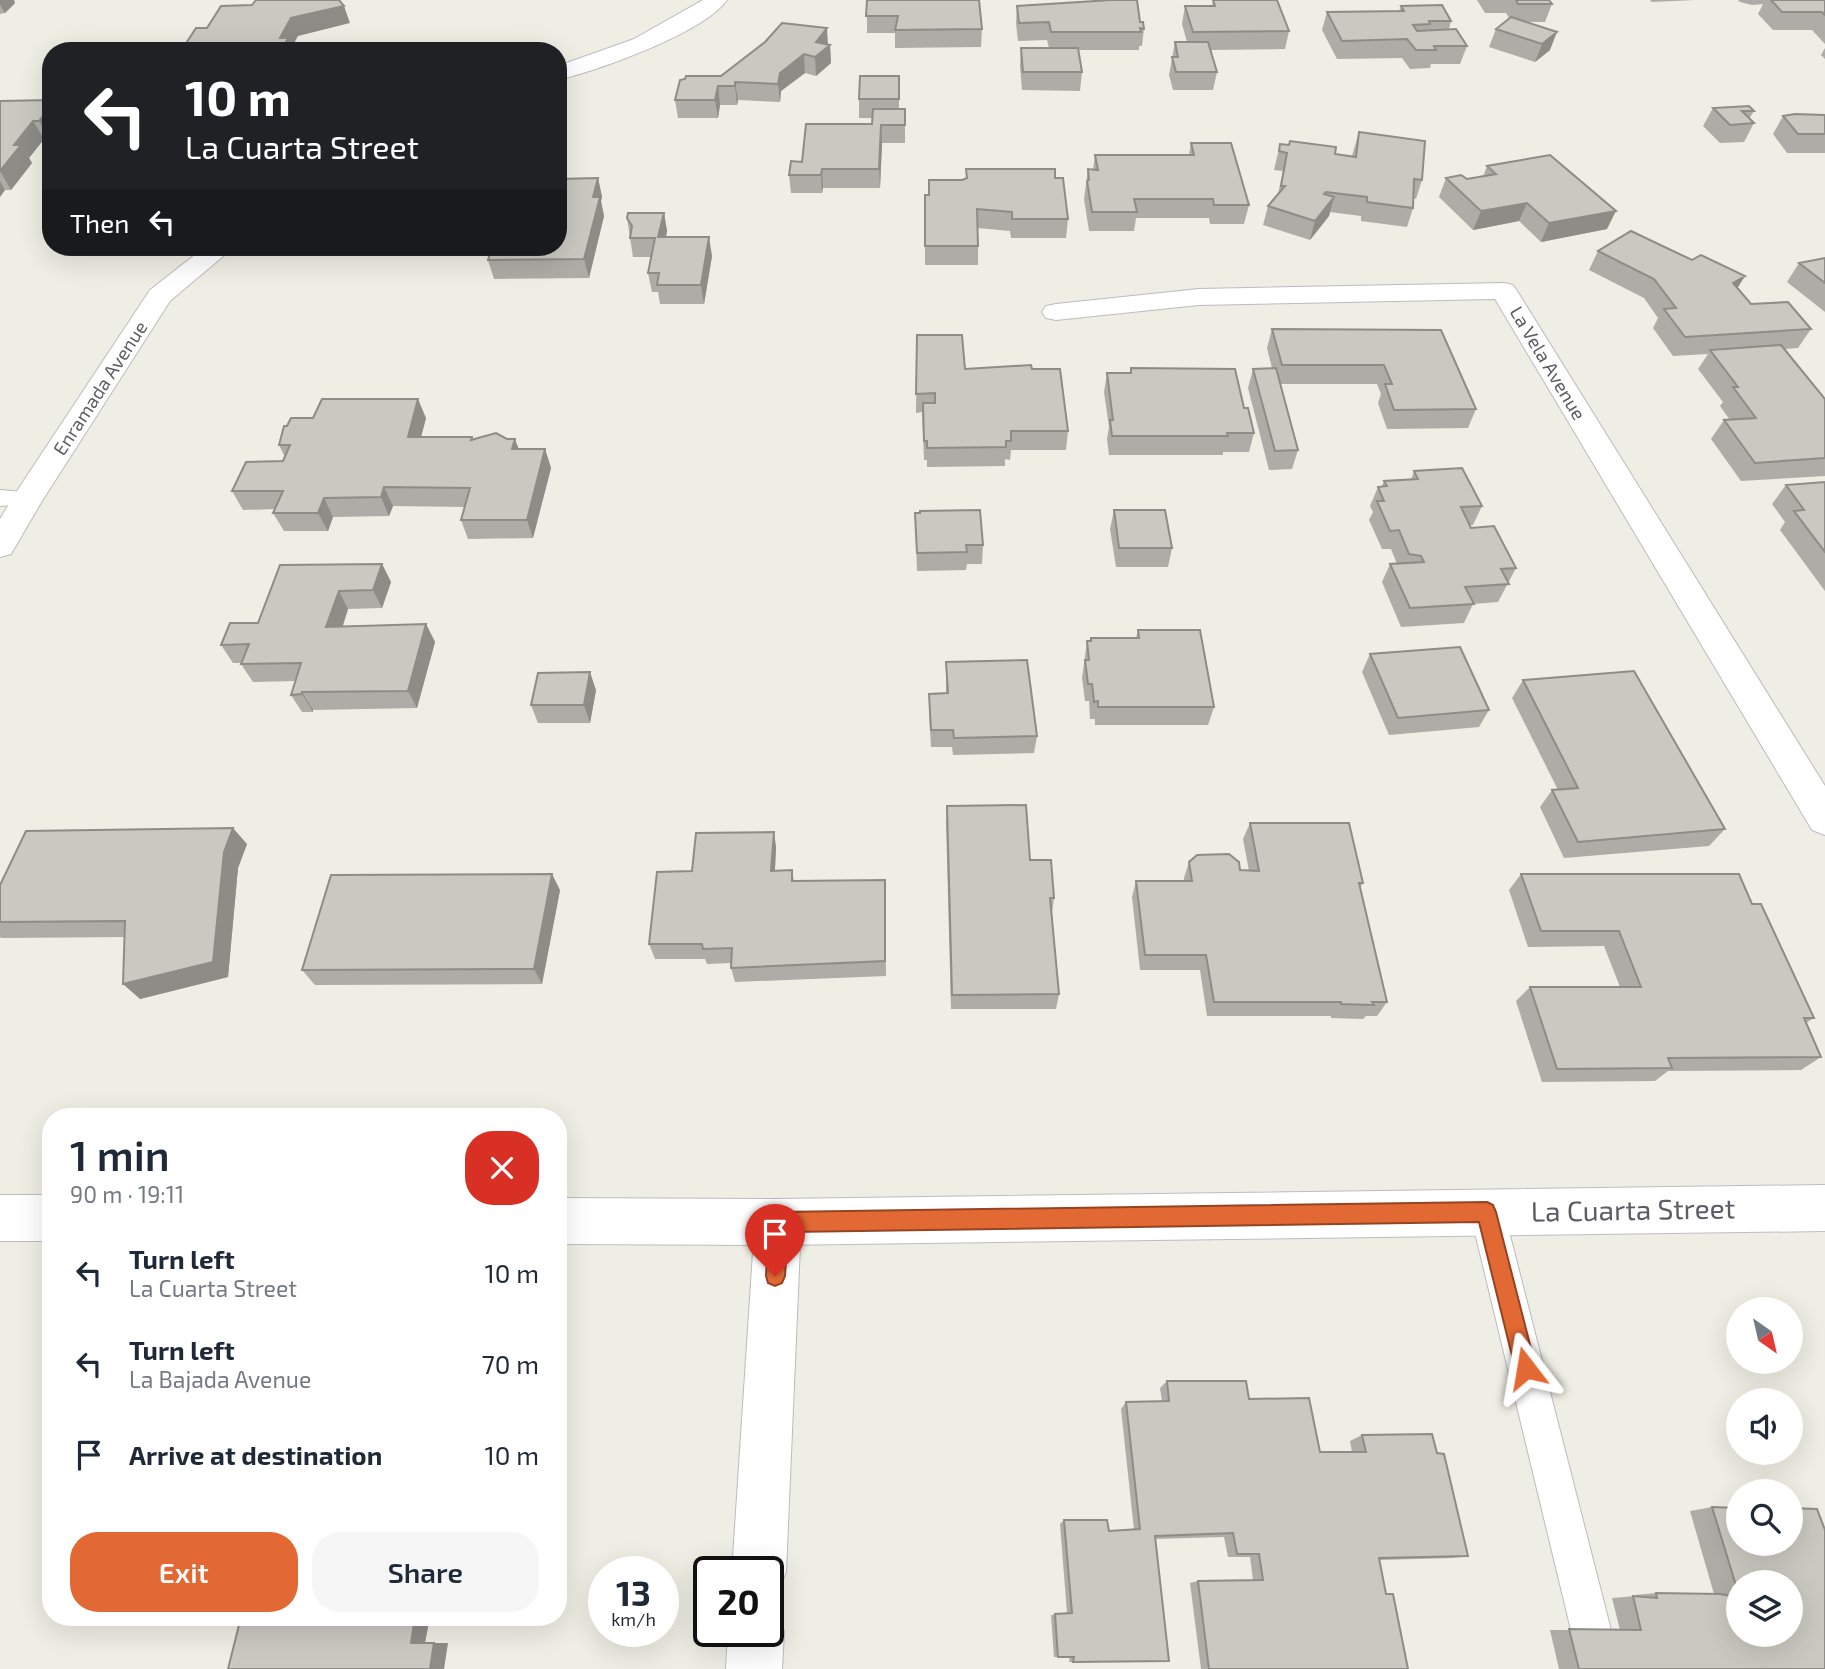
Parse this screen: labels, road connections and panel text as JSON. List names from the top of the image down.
{
  "streets": {
    "street": ["La Vela Avenue", "Enramada Avenue", "La Cuarta Street"]
  },
  "north": "bottom right",
  "page": {
    "turn": ["10 m", "La Cuarta Street"],
    "then": "Then",
    "heading": ["1 min", "90 m · 19:11"],
    "list": [
      {
        "name": "Turn left",
        "note": "La Cuarta Street",
        "value": "10 m"
      },
      {
        "name": "Turn left",
        "note": "La Bajada Avenue",
        "value": "70 m"
      },
      {
        "name": "Arrive at destination",
        "value": "10 m"
      }
    ],
    "buttons": ["Exit", "Share"],
    "speed": "13 km/h",
    "limit": "20"
  }
}
